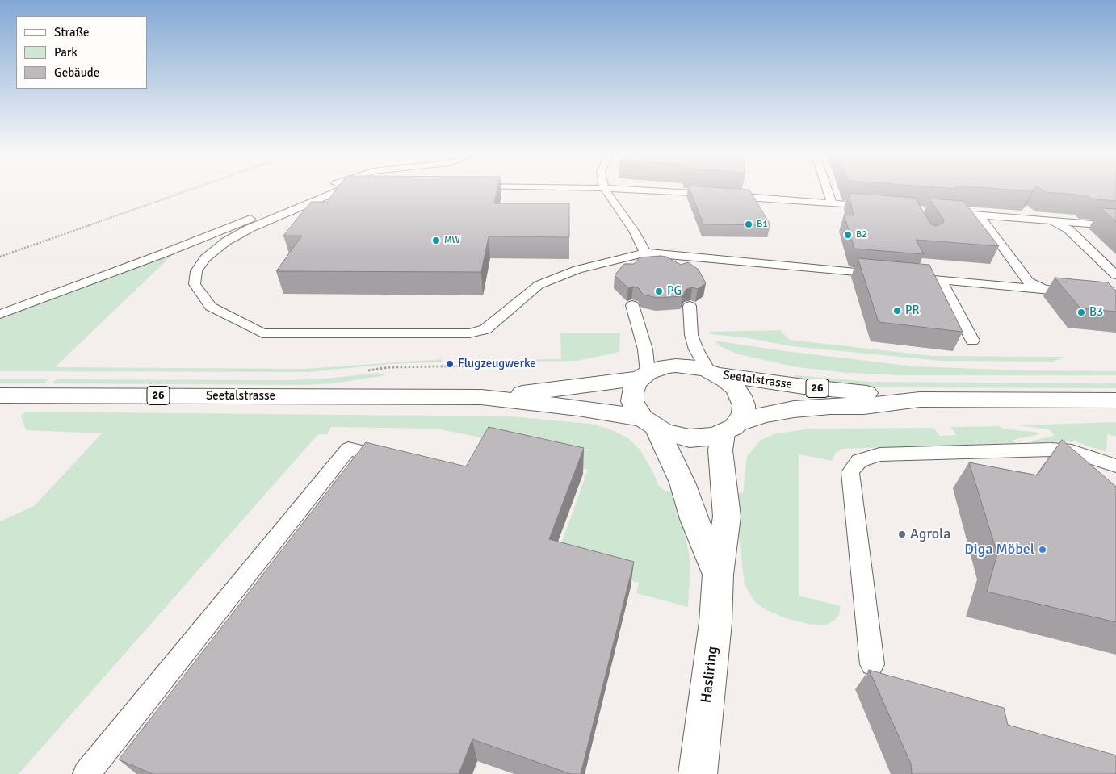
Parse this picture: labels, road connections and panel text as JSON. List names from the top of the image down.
{
  "streets": {
    "main road": ["Seetalstrasse", "26", "Hasliring"]
  },
  "crossings": [
    ["Seetalstrasse", "Hasliring"]
  ],
  "places": [
    "B1",
    "B2",
    "MW",
    "PG",
    "PR",
    "B3",
    "Flugzeugwerke",
    "Agrola",
    "Diga Möbel"
  ],
  "legend": ["Straße", "Park", "Gebäude"]
}
